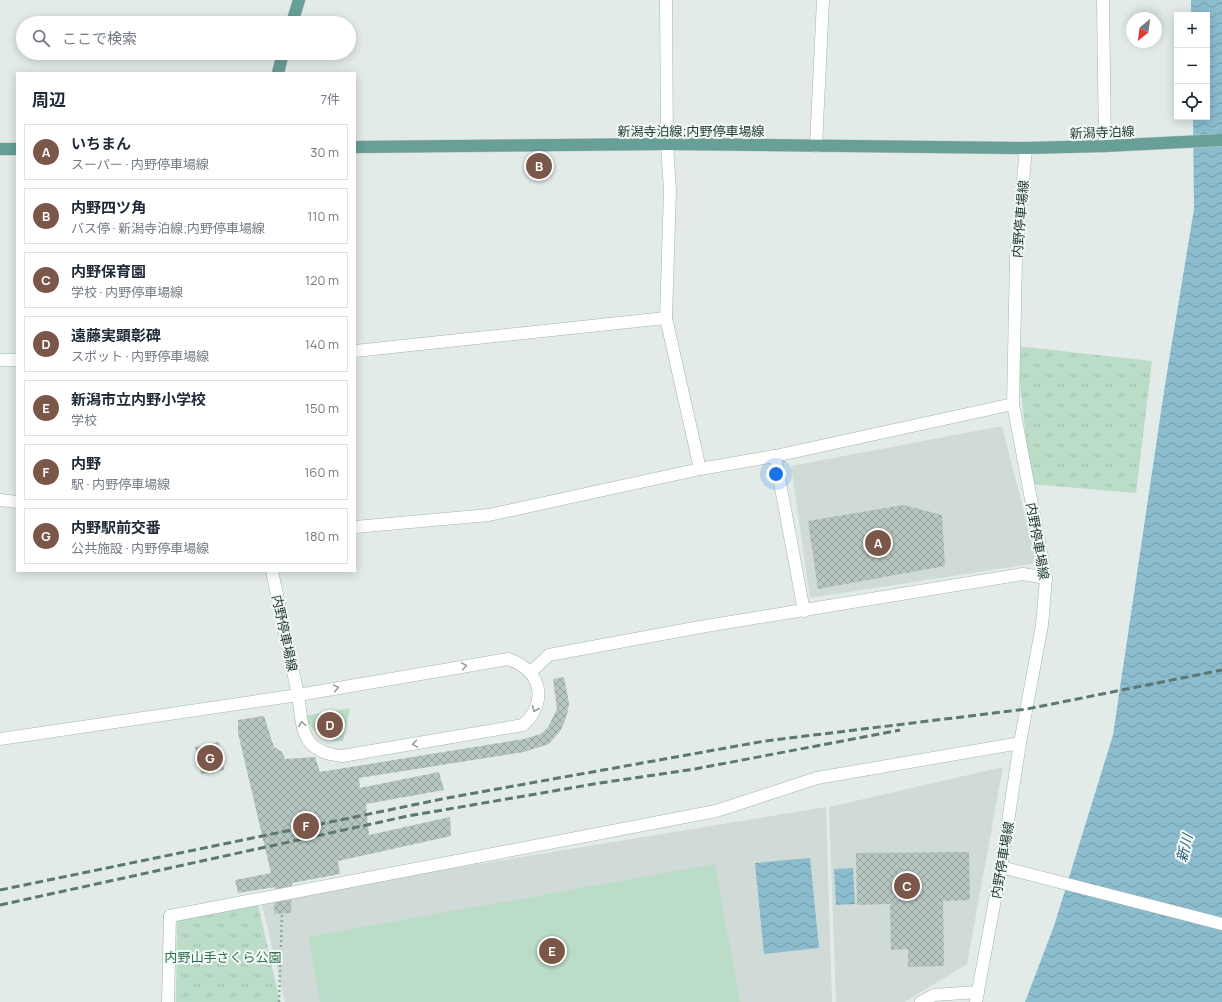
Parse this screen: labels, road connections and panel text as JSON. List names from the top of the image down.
{
  "streets": {
    "main road": ["新潟寺泊線;内野停車場線", "新潟寺泊線"],
    "street": ["内野停車場線"]
  },
  "crossings": [
    ["新潟寺泊線;内野停車場線", "新潟寺泊線"],
    ["新潟寺泊線;内野停車場線", "内野停車場線"],
    ["新潟寺泊線", "内野停車場線"]
  ],
  "water": ["新川"],
  "parks": ["内野山手さくら公園"],
  "north": "bottom left",
  "page": {
    "map_buttons": ["+", "−"],
    "search": "ここで検索",
    "heading": ["周辺", "7件"],
    "list": [
      {
        "mark": "A",
        "name": "いちまん",
        "note": "スーパー · 内野停車場線",
        "value": "30 m"
      },
      {
        "mark": "B",
        "name": "内野四ツ角",
        "note": "バス停 · 新潟寺泊線;内野停車場線",
        "value": "110 m"
      },
      {
        "mark": "C",
        "name": "内野保育園",
        "note": "学校 · 内野停車場線",
        "value": "120 m"
      },
      {
        "mark": "D",
        "name": "遠藤実顕彰碑",
        "note": "スポット · 内野停車場線",
        "value": "140 m"
      },
      {
        "mark": "E",
        "name": "新潟市立内野小学校",
        "note": "学校",
        "value": "150 m"
      },
      {
        "mark": "F",
        "name": "内野",
        "note": "駅 · 内野停車場線",
        "value": "160 m"
      },
      {
        "mark": "G",
        "name": "内野駅前交番",
        "note": "公共施設 · 内野停車場線",
        "value": "180 m"
      }
    ],
    "pins": [
      "B",
      "A",
      "D",
      "G",
      "F",
      "C",
      "E"
    ]
  }
}
